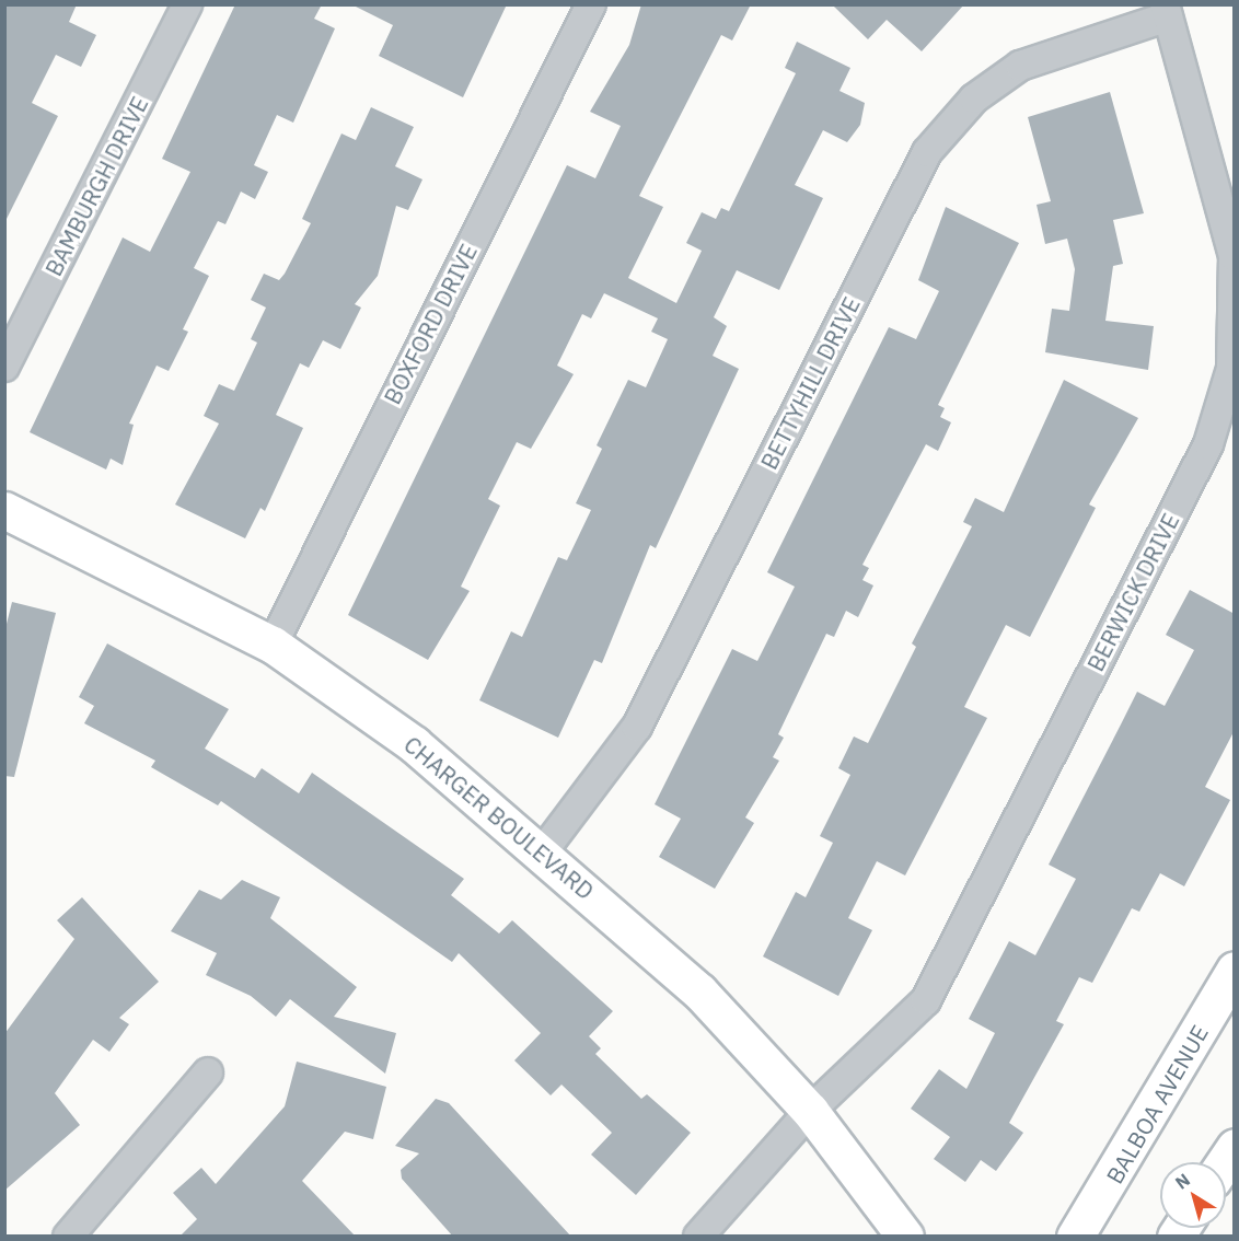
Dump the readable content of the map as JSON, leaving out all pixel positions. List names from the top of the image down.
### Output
{
  "streets": {
    "street": [
      "BAMBURGH DRIVE",
      "BOXFORD DRIVE",
      "BETTYHILL DRIVE",
      "BERWICK DRIVE",
      "CHARGER BOULEVARD",
      "BALBOA AVENUE"
    ]
  },
  "crossings": [
    ["BOXFORD DRIVE", "CHARGER BOULEVARD"],
    ["BETTYHILL DRIVE", "BERWICK DRIVE"],
    ["BETTYHILL DRIVE", "CHARGER BOULEVARD"],
    ["BERWICK DRIVE", "CHARGER BOULEVARD"]
  ],
  "north": "top left"
}
